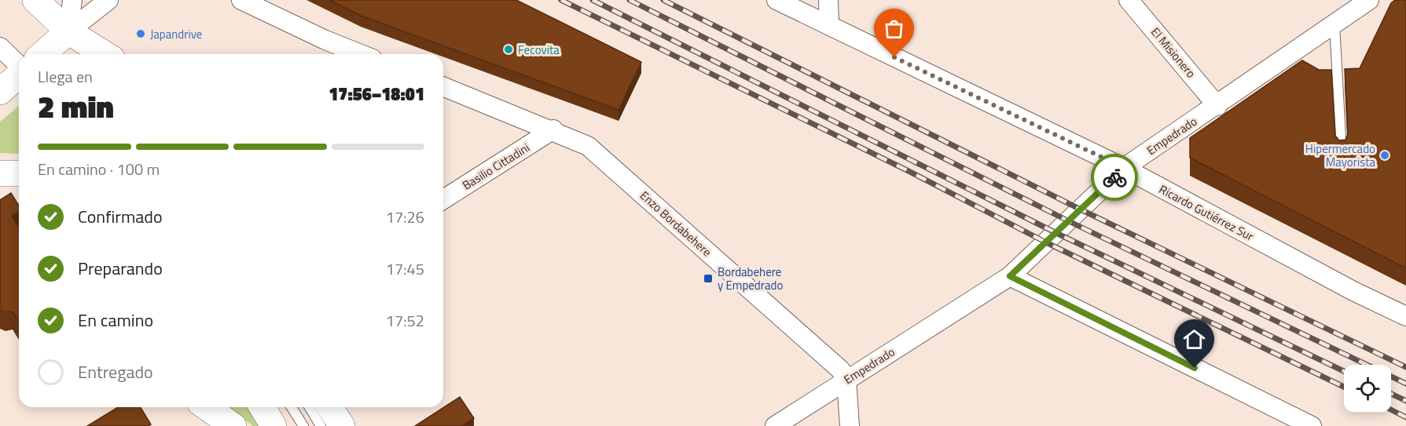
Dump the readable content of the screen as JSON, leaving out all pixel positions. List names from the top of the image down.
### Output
{
  "streets": {
    "street": [
      "El Misionero",
      "Empedrado",
      "Basilio Cittadini",
      "Ricardo Gutiérrez Sur",
      "Enzo Bordabehere"
    ]
  },
  "crossings": [
    ["El Misionero", "Empedrado"],
    ["Empedrado", "Ricardo Gutiérrez Sur"],
    ["Empedrado", "Enzo Bordabehere"],
    ["Basilio Cittadini", "Enzo Bordabehere"]
  ],
  "places": {
    "other": ["Japandrive", "Fecovita", "Hipermercado Mayorista"],
    "transit": ["Bordabehere y Empedrado"]
  },
  "page": {
    "heading": ["2 min", "Llega en", "17:56–18:01"],
    "bar": "En camino · 100 m",
    "list": [
      ["Confirmado", "17:26"],
      ["Preparando", "17:45"],
      ["En camino", "17:52"],
      "Entregado"
    ]
  }
}
